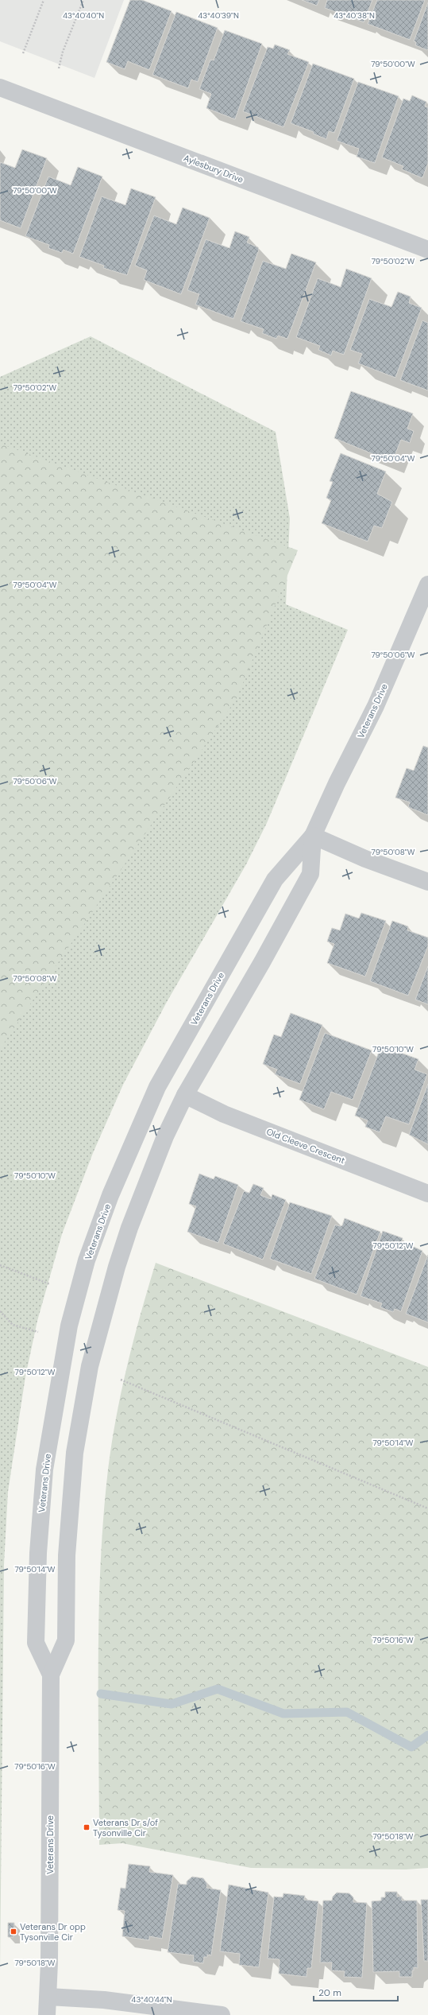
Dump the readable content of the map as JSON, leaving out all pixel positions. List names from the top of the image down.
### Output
{
  "streets": {
    "street": ["Aylesbury Drive", "Veterans Drive", "Old Cleeve Crescent"]
  },
  "crossings": [
    ["Veterans Drive", "Old Cleeve Crescent"]
  ],
  "places": {
    "transit": ["Veterans Dr s/of Tysonville Cir", "Veterans Dr opp Tysonville Cir"]
  },
  "scale_bar": "20 m",
  "coordinates": [
    "43°40'40\"N",
    "43°40'39\"N",
    "43°40'38\"N",
    "79°50'00\"W",
    "79°50'02\"W",
    "79°50'04\"W",
    "79°50'06\"W",
    "79°50'08\"W",
    "79°50'10\"W",
    "79°50'12\"W",
    "79°50'14\"W",
    "79°50'16\"W",
    "79°50'18\"W",
    "43°40'44\"N"
  ]
}
